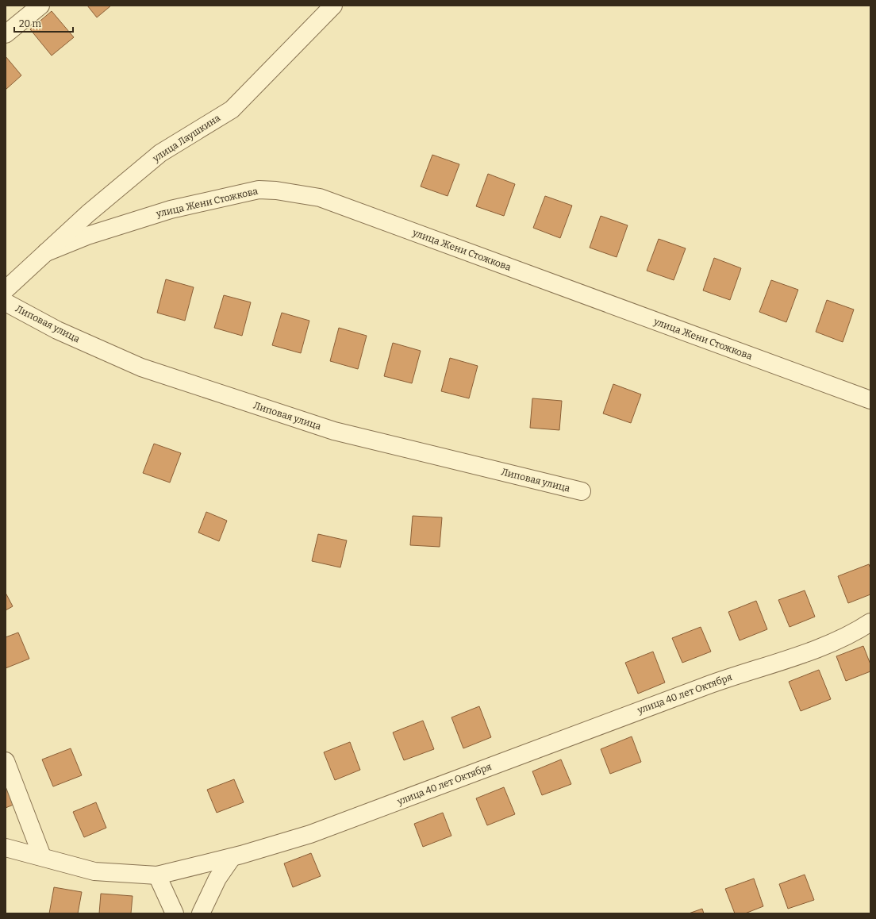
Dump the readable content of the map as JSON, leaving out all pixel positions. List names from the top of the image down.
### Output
{
  "streets": {
    "street": [
      "улица Лаушкина",
      "улица Жени Стожкова",
      "Липовая улица",
      "улица 40 лет Октября"
    ]
  },
  "crossings": [
    ["улица Лаушкина", "улица Жени Стожкова"]
  ],
  "scale_bar": "20 m"
}
